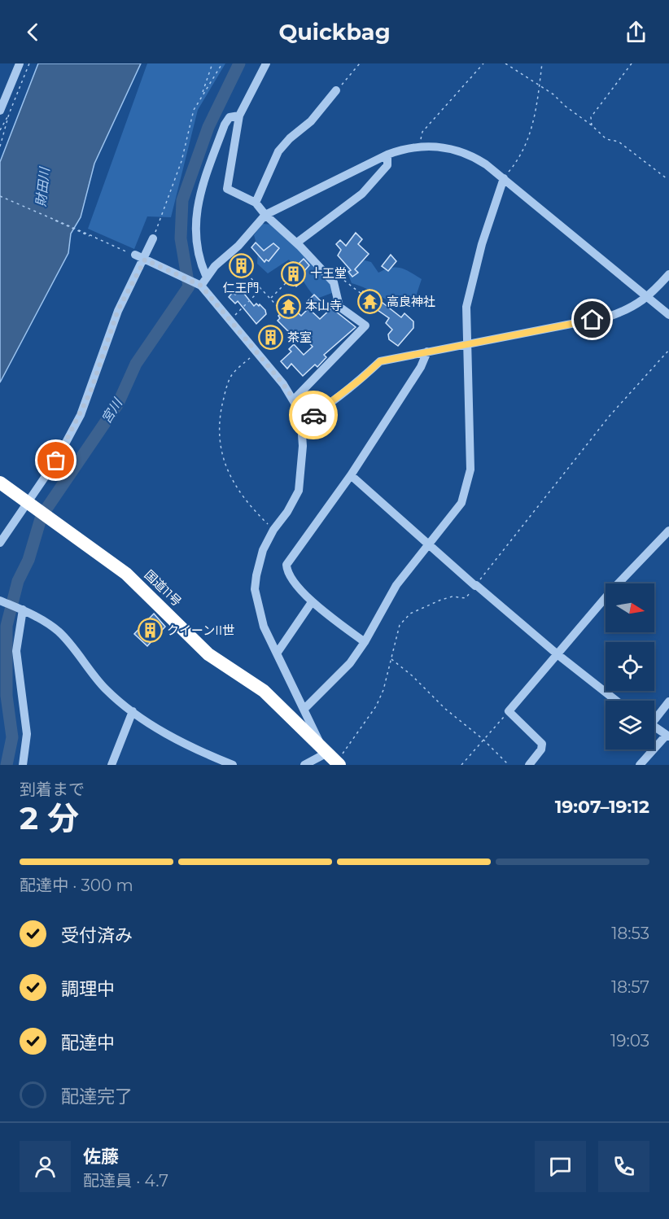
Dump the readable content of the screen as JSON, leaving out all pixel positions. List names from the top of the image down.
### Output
{
  "streets": {
    "highway": ["国道11号"]
  },
  "water": ["財田川", "宮川"],
  "places": {
    "building": [
      "仁王門",
      "十王堂",
      "茶室",
      "クイーンII世"
    ],
    "temple": ["高良神社", "本山寺"]
  },
  "north": "right",
  "page": {
    "header": "Quickbag",
    "heading": ["2 分", "到着まで", "19:07–19:12"],
    "panel": ["佐藤", "配達員 · 4.7"],
    "bar": "配達中 · 300 m",
    "list": [
      ["受付済み", "18:53"],
      ["調理中", "18:57"],
      ["配達中", "19:03"],
      "配達完了"
    ]
  }
}
